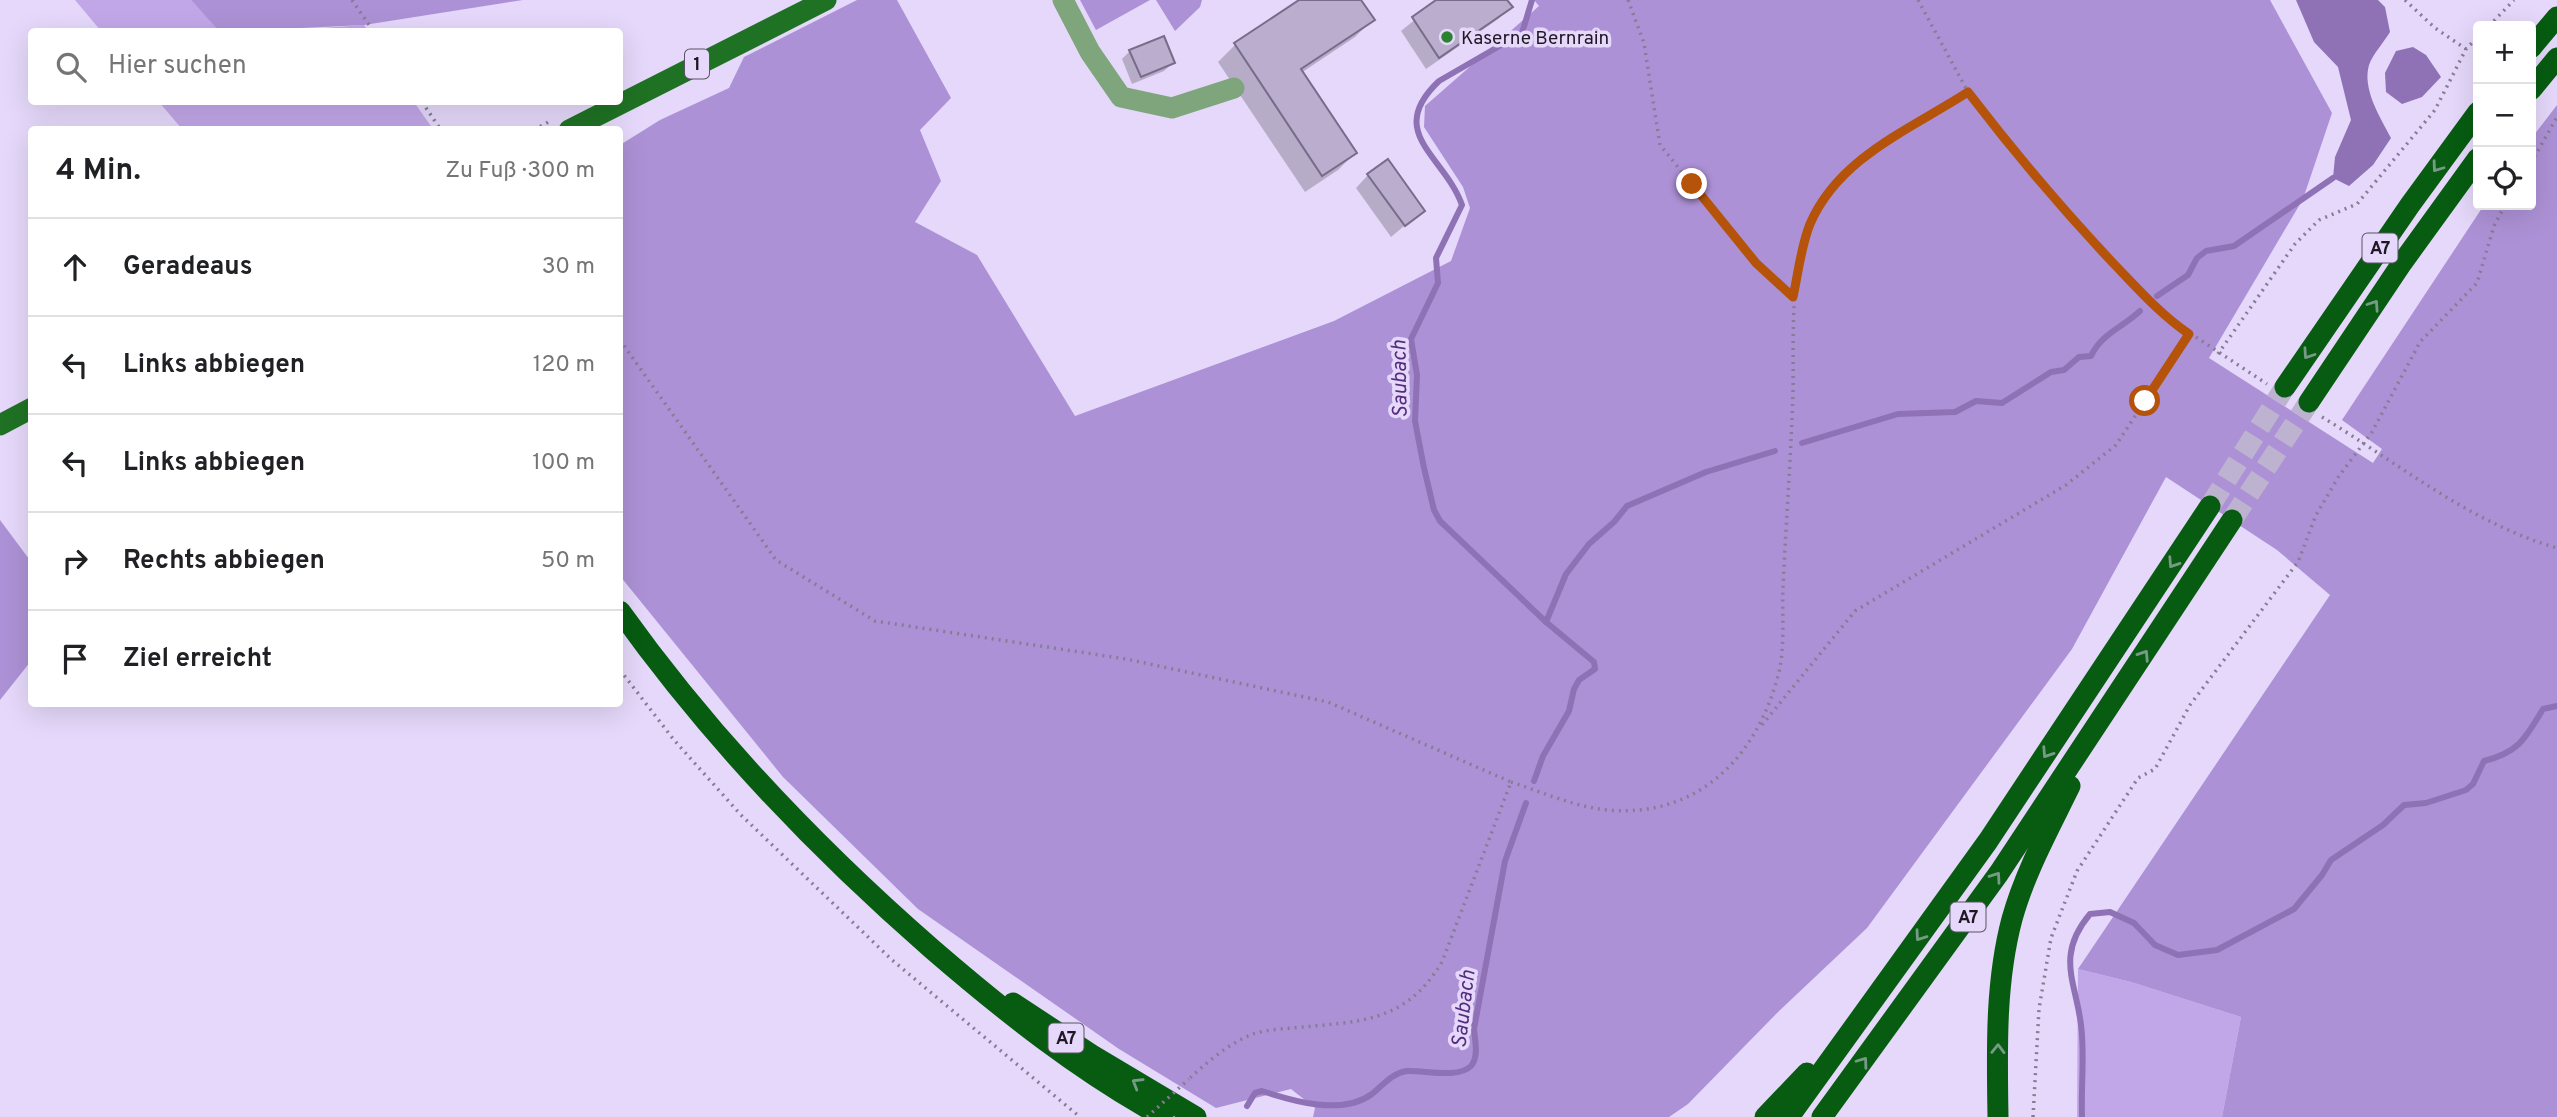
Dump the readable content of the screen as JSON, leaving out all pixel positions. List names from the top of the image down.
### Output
{
  "streets": {
    "highway": ["A7"],
    "main road": ["1"]
  },
  "water": ["Saubach"],
  "places": ["Kaserne Bernrain"],
  "page": {
    "map_buttons": ["+", "−"],
    "search": "Hier suchen",
    "heading": ["4 Min.", "Zu Fuß · 300 m"],
    "list": [
      ["Geradeaus", "30 m"],
      ["Links abbiegen", "120 m"],
      ["Links abbiegen", "100 m"],
      ["Rechts abbiegen", "50 m"],
      "Ziel erreicht"
    ]
  }
}
